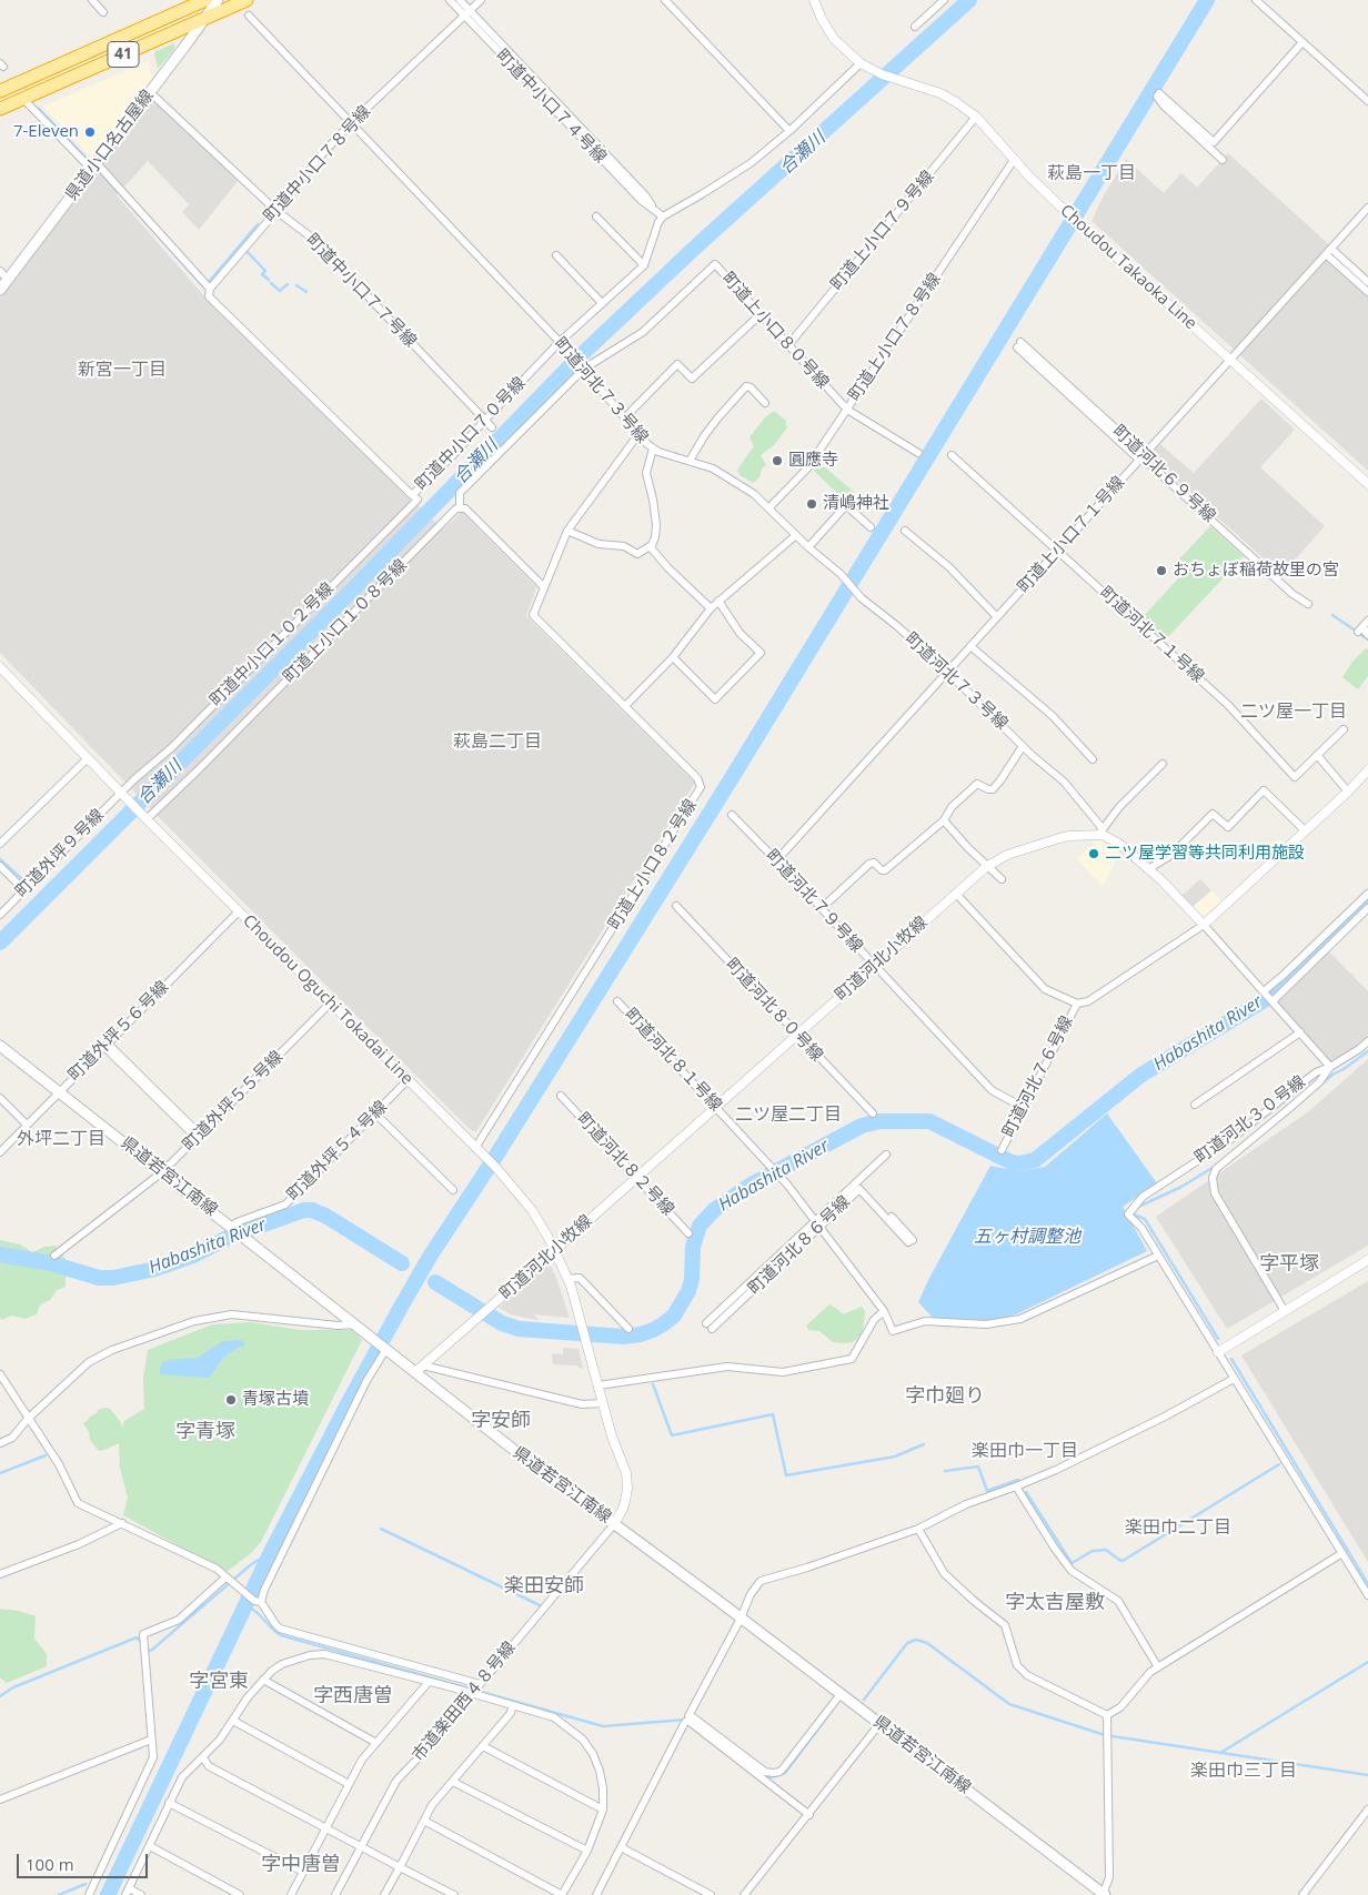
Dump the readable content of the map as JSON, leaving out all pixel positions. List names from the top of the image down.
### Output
{
  "streets": {
    "highway": ["41"],
    "main road": ["県道小口名古屋線", "県道若宮江南線"],
    "street": [
      "町道中小口７４号線",
      "町道中小口７８号線",
      "町道上小口７９号線",
      "Choudou Takaoka Line",
      "町道中小口７７号線",
      "町道上小口８０号線",
      "町道上小口７８号線",
      "町道河北７３号線",
      "町道中小口７０号線",
      "町道河北６９号線",
      "町道上小口７１号線",
      "町道上小口１０８号線",
      "町道河北７１号線",
      "町道中小口１０２号線",
      "町道外坪９号線",
      "町道上小口８２号線",
      "町道河北７９号線",
      "町道河北小牧線",
      "Choudou Oguchi Tokadai Line",
      "町道河北８０号線",
      "町道外坪５６号線",
      "町道河北８１号線",
      "町道河北７６号線",
      "町道外坪５５号線",
      "町道河北３０号線",
      "町道外坪５４号線",
      "町道河北８２号線",
      "町道河北８６号線",
      "市道楽田西４８号線"
    ]
  },
  "crossings": [
    ["41", "県道小口名古屋線"],
    ["41", "町道中小口７０号線"],
    ["町道中小口７４号線", "町道中小口７８号線"],
    ["町道中小口７４号線", "町道中小口７０号線"],
    ["県道小口名古屋線", "町道中小口７７号線"],
    ["県道小口名古屋線", "町道中小口７０号線"],
    ["町道中小口７８号線", "町道中小口７７号線"],
    ["町道中小口７８号線", "町道河北７３号線"],
    ["町道中小口７８号線", "町道中小口７０号線"],
    ["町道上小口７９号線", "Choudou Takaoka Line"],
    ["町道上小口７９号線", "町道上小口８０号線"],
    ["Choudou Takaoka Line", "町道上小口７８号線"],
    ["Choudou Takaoka Line", "町道上小口７１号線"],
    ["町道中小口７７号線", "町道中小口７０号線"],
    ["町道上小口８０号線", "町道上小口７８号線"],
    ["町道上小口８０号線", "町道河北７３号線"],
    ["町道上小口７８号線", "町道河北７３号線"],
    ["町道河北７３号線", "町道中小口７０号線"],
    ["町道河北７３号線", "町道上小口７１号線"],
    ["町道河北７３号線", "町道河北小牧線"],
    ["町道中小口７０号線", "町道中小口１０２号線"],
    ["町道河北６９号線", "町道上小口７１号線"],
    ["町道上小口７１号線", "町道河北７１号線"],
    ["町道上小口７１号線", "町道河北７９号線"],
    ["町道上小口１０８号線", "Choudou Oguchi Tokadai Line"],
    ["町道中小口１０２号線", "町道外坪９号線"],
    ["町道中小口１０２号線", "Choudou Oguchi Tokadai Line"],
    ["町道外坪９号線", "Choudou Oguchi Tokadai Line"],
    ["町道上小口８２号線", "Choudou Oguchi Tokadai Line"],
    ["町道河北７９号線", "町道河北小牧線"],
    ["町道河北小牧線", "Choudou Oguchi Tokadai Line"],
    ["町道河北小牧線", "町道河北８０号線"],
    ["町道河北小牧線", "町道河北８１号線"],
    ["町道河北小牧線", "町道河北８２号線"],
    ["町道河北小牧線", "県道若宮江南線"],
    ["Choudou Oguchi Tokadai Line", "町道外坪５６号線"],
    ["Choudou Oguchi Tokadai Line", "町道外坪５５号線"],
    ["Choudou Oguchi Tokadai Line", "町道外坪５４号線"],
    ["Choudou Oguchi Tokadai Line", "県道若宮江南線"],
    ["Choudou Oguchi Tokadai Line", "市道楽田西４８号線"],
    ["町道外坪５６号線", "県道若宮江南線"],
    ["町道河北８１号線", "町道河北３０号線"],
    ["町道河北８１号線", "町道河北８６号線"],
    ["町道外坪５５号線", "県道若宮江南線"],
    ["町道外坪５４号線", "県道若宮江南線"],
    ["県道若宮江南線", "市道楽田西４８号線"]
  ],
  "districts": [
    "萩島一丁目",
    "新宮一丁目",
    "二ツ屋一丁目",
    "萩島二丁目",
    "二ツ屋二丁目",
    "外坪二丁目",
    "字平塚",
    "字巾廻り",
    "字安師",
    "字青塚",
    "楽田巾一丁目",
    "楽田巾二丁目",
    "楽田安師",
    "字太吉屋敷",
    "字宮東",
    "字西唐曽",
    "楽田巾三丁目",
    "字中唐曽"
  ],
  "water": ["合瀬川", "Habashita River", "五ヶ村調整池"],
  "places": [
    "7-Eleven",
    "圓應寺",
    "清嶋神社",
    "おちょぼ稲荷故里の宮",
    "二ツ屋学習等共同利用施設",
    "青塚古墳"
  ],
  "scale_bar": "100 m"
}
